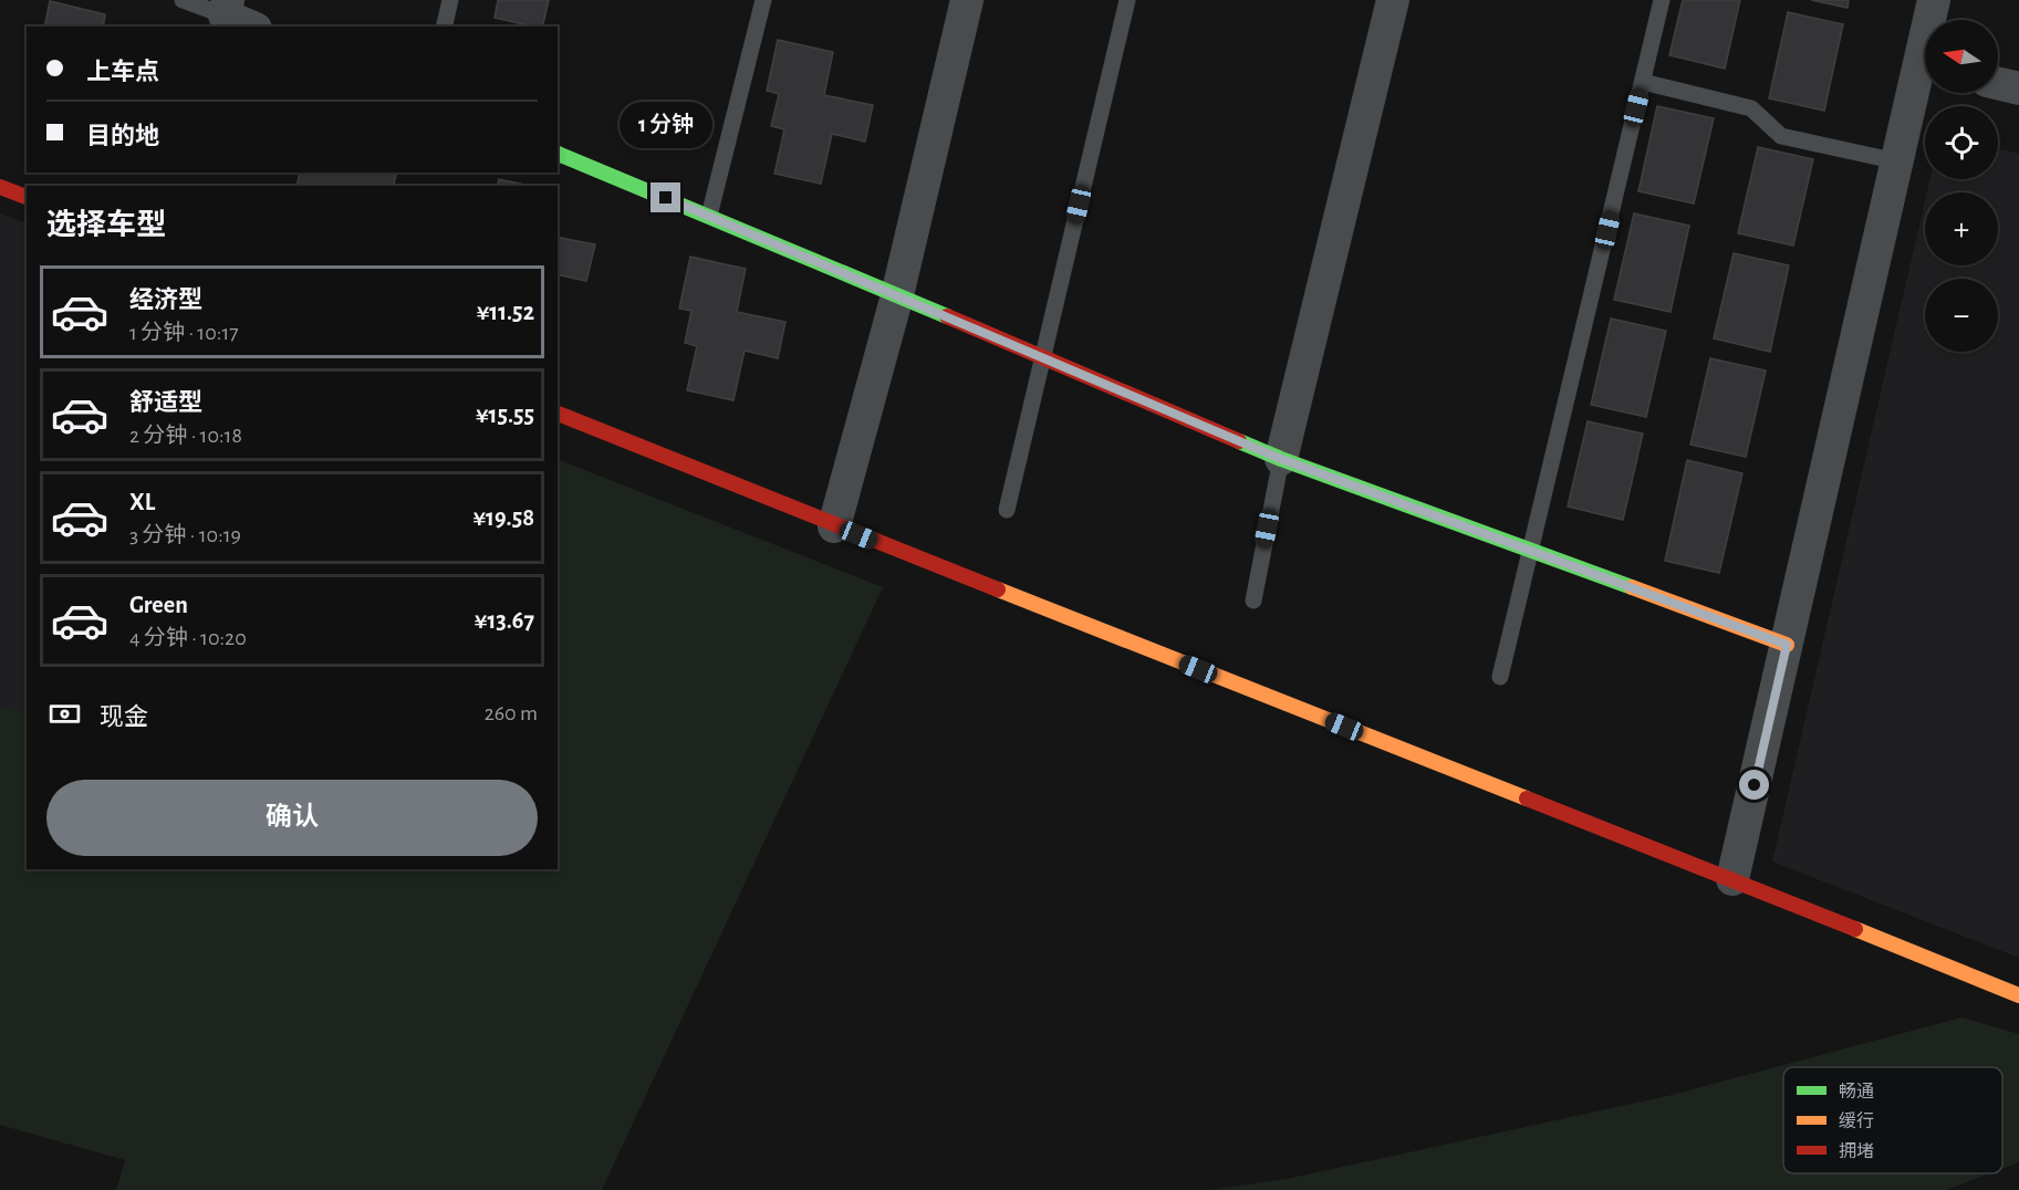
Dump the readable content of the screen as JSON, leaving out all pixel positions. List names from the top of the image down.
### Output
{
  "legend": ["畅通", "缓行", "拥堵"],
  "north": "left",
  "page": {
    "map_buttons": ["+", "−"],
    "banner": ["上车点", "目的地"],
    "bubble": "1 分钟",
    "heading": "选择车型",
    "list": [
      {
        "name": "经济型",
        "note": "1 分钟 · 10:17",
        "value": "¥11.52"
      },
      {
        "name": "舒适型",
        "note": "2 分钟 · 10:18",
        "value": "¥15.55"
      },
      {
        "name": "XL",
        "note": "3 分钟 · 10:19",
        "value": "¥19.58"
      },
      {
        "name": "Green",
        "note": "4 分钟 · 10:20",
        "value": "¥13.67"
      }
    ],
    "pay": ["现金", "260 m"],
    "buttons": "确认"
  }
}
